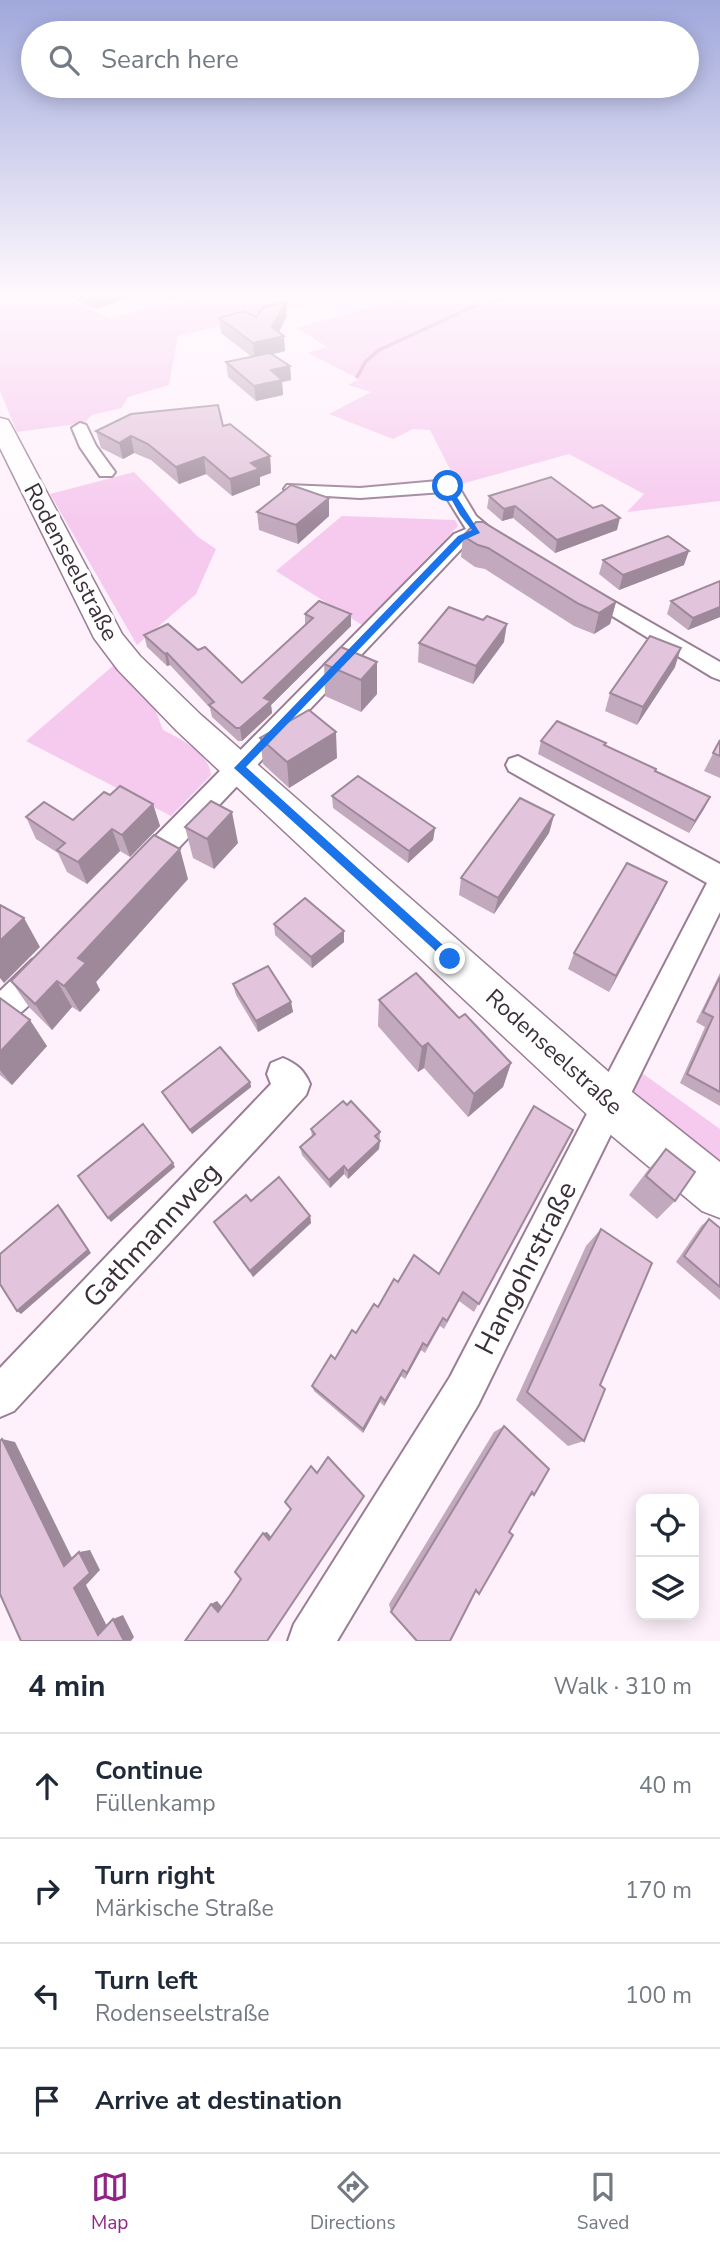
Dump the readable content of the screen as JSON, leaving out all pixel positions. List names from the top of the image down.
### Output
{
  "streets": {
    "main road": ["Rodenseelstraße"],
    "street": ["Gathmannweg", "Hangohrstraße"]
  },
  "crossings": [
    ["Rodenseelstraße", "Hangohrstraße"]
  ],
  "page": {
    "search": "Search here",
    "heading": ["4 min", "Walk · 310 m"],
    "list": [
      ["Continue", "Füllenkamp", "40 m"],
      ["Turn right", "Märkische Straße", "170 m"],
      ["Turn left", "Rodenseelstraße", "100 m"],
      "Arrive at destination"
    ],
    "nav": ["Map", "Directions", "Saved"]
  }
}
